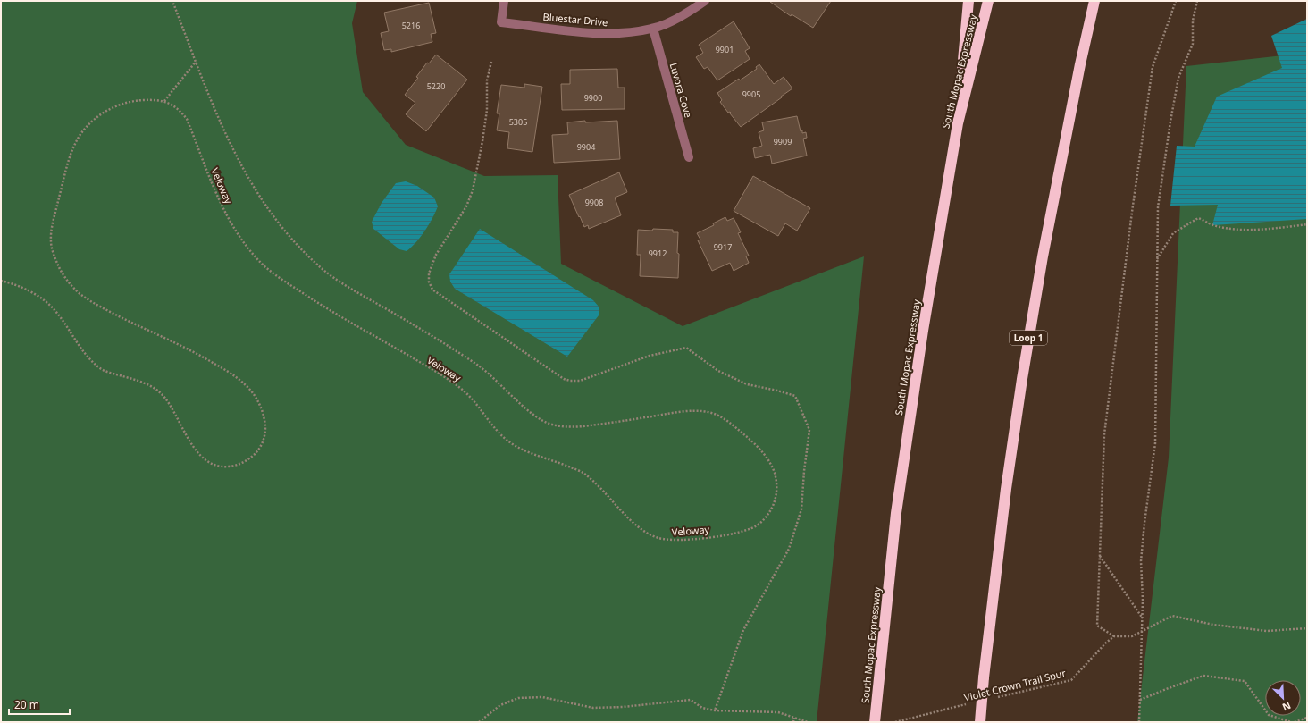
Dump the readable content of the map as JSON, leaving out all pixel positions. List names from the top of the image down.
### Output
{
  "streets": {
    "highway": ["South Mopac Expressway", "Loop 1"],
    "street": ["Bluestar Drive", "Luvora Cove"],
    "path": ["Veloway", "Violet Crown Trail Spur"]
  },
  "crossings": [
    ["Bluestar Drive", "Luvora Cove"]
  ],
  "house_numbers": [
    "5216",
    "9901",
    "5220",
    "9905",
    "9900",
    "5305",
    "9909",
    "9904",
    "9908",
    "9917",
    "9912"
  ],
  "scale_bar": "20 m",
  "north": "bottom right"
}
